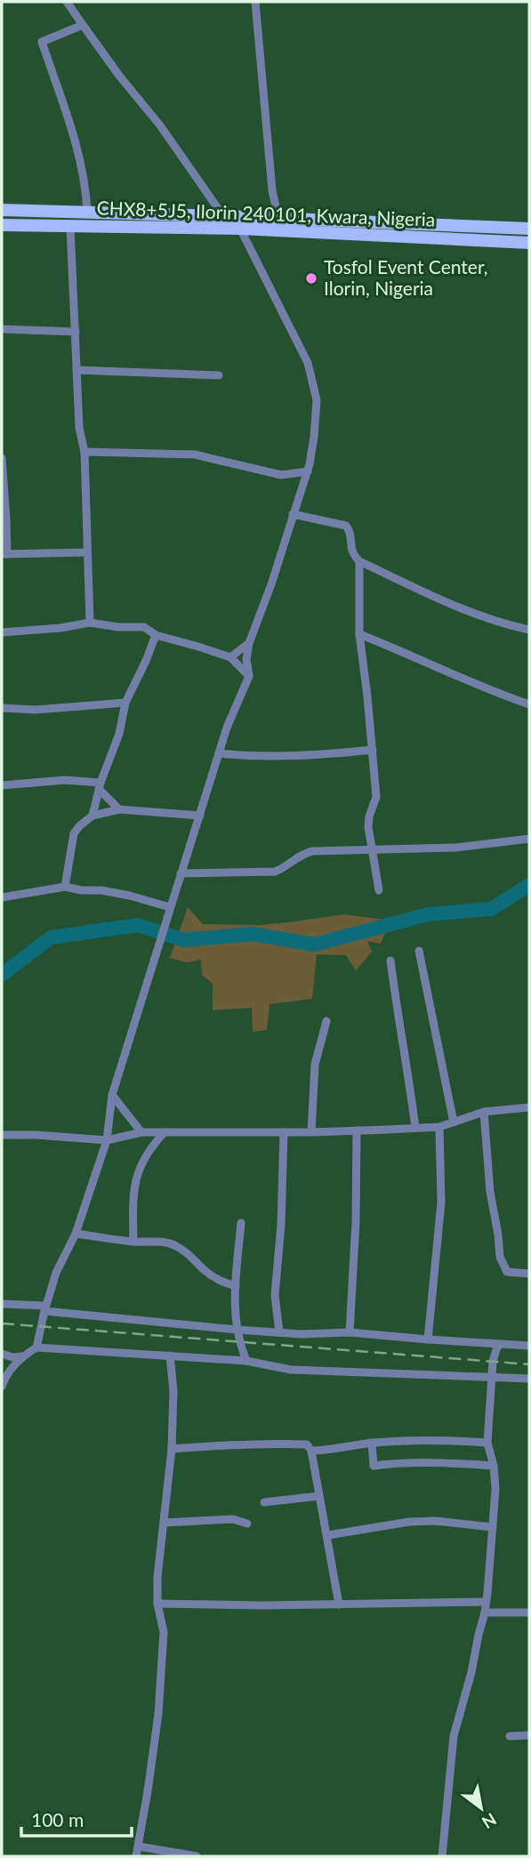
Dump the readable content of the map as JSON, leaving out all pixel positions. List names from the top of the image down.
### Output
{
  "streets": {
    "main road": ["CHX8+5J5, Ilorin 240101, Kwara, Nigeria"]
  },
  "places": ["Tosfol Event Center, Ilorin, Nigeria"],
  "scale_bar": "100 m",
  "north": "bottom right"
}
